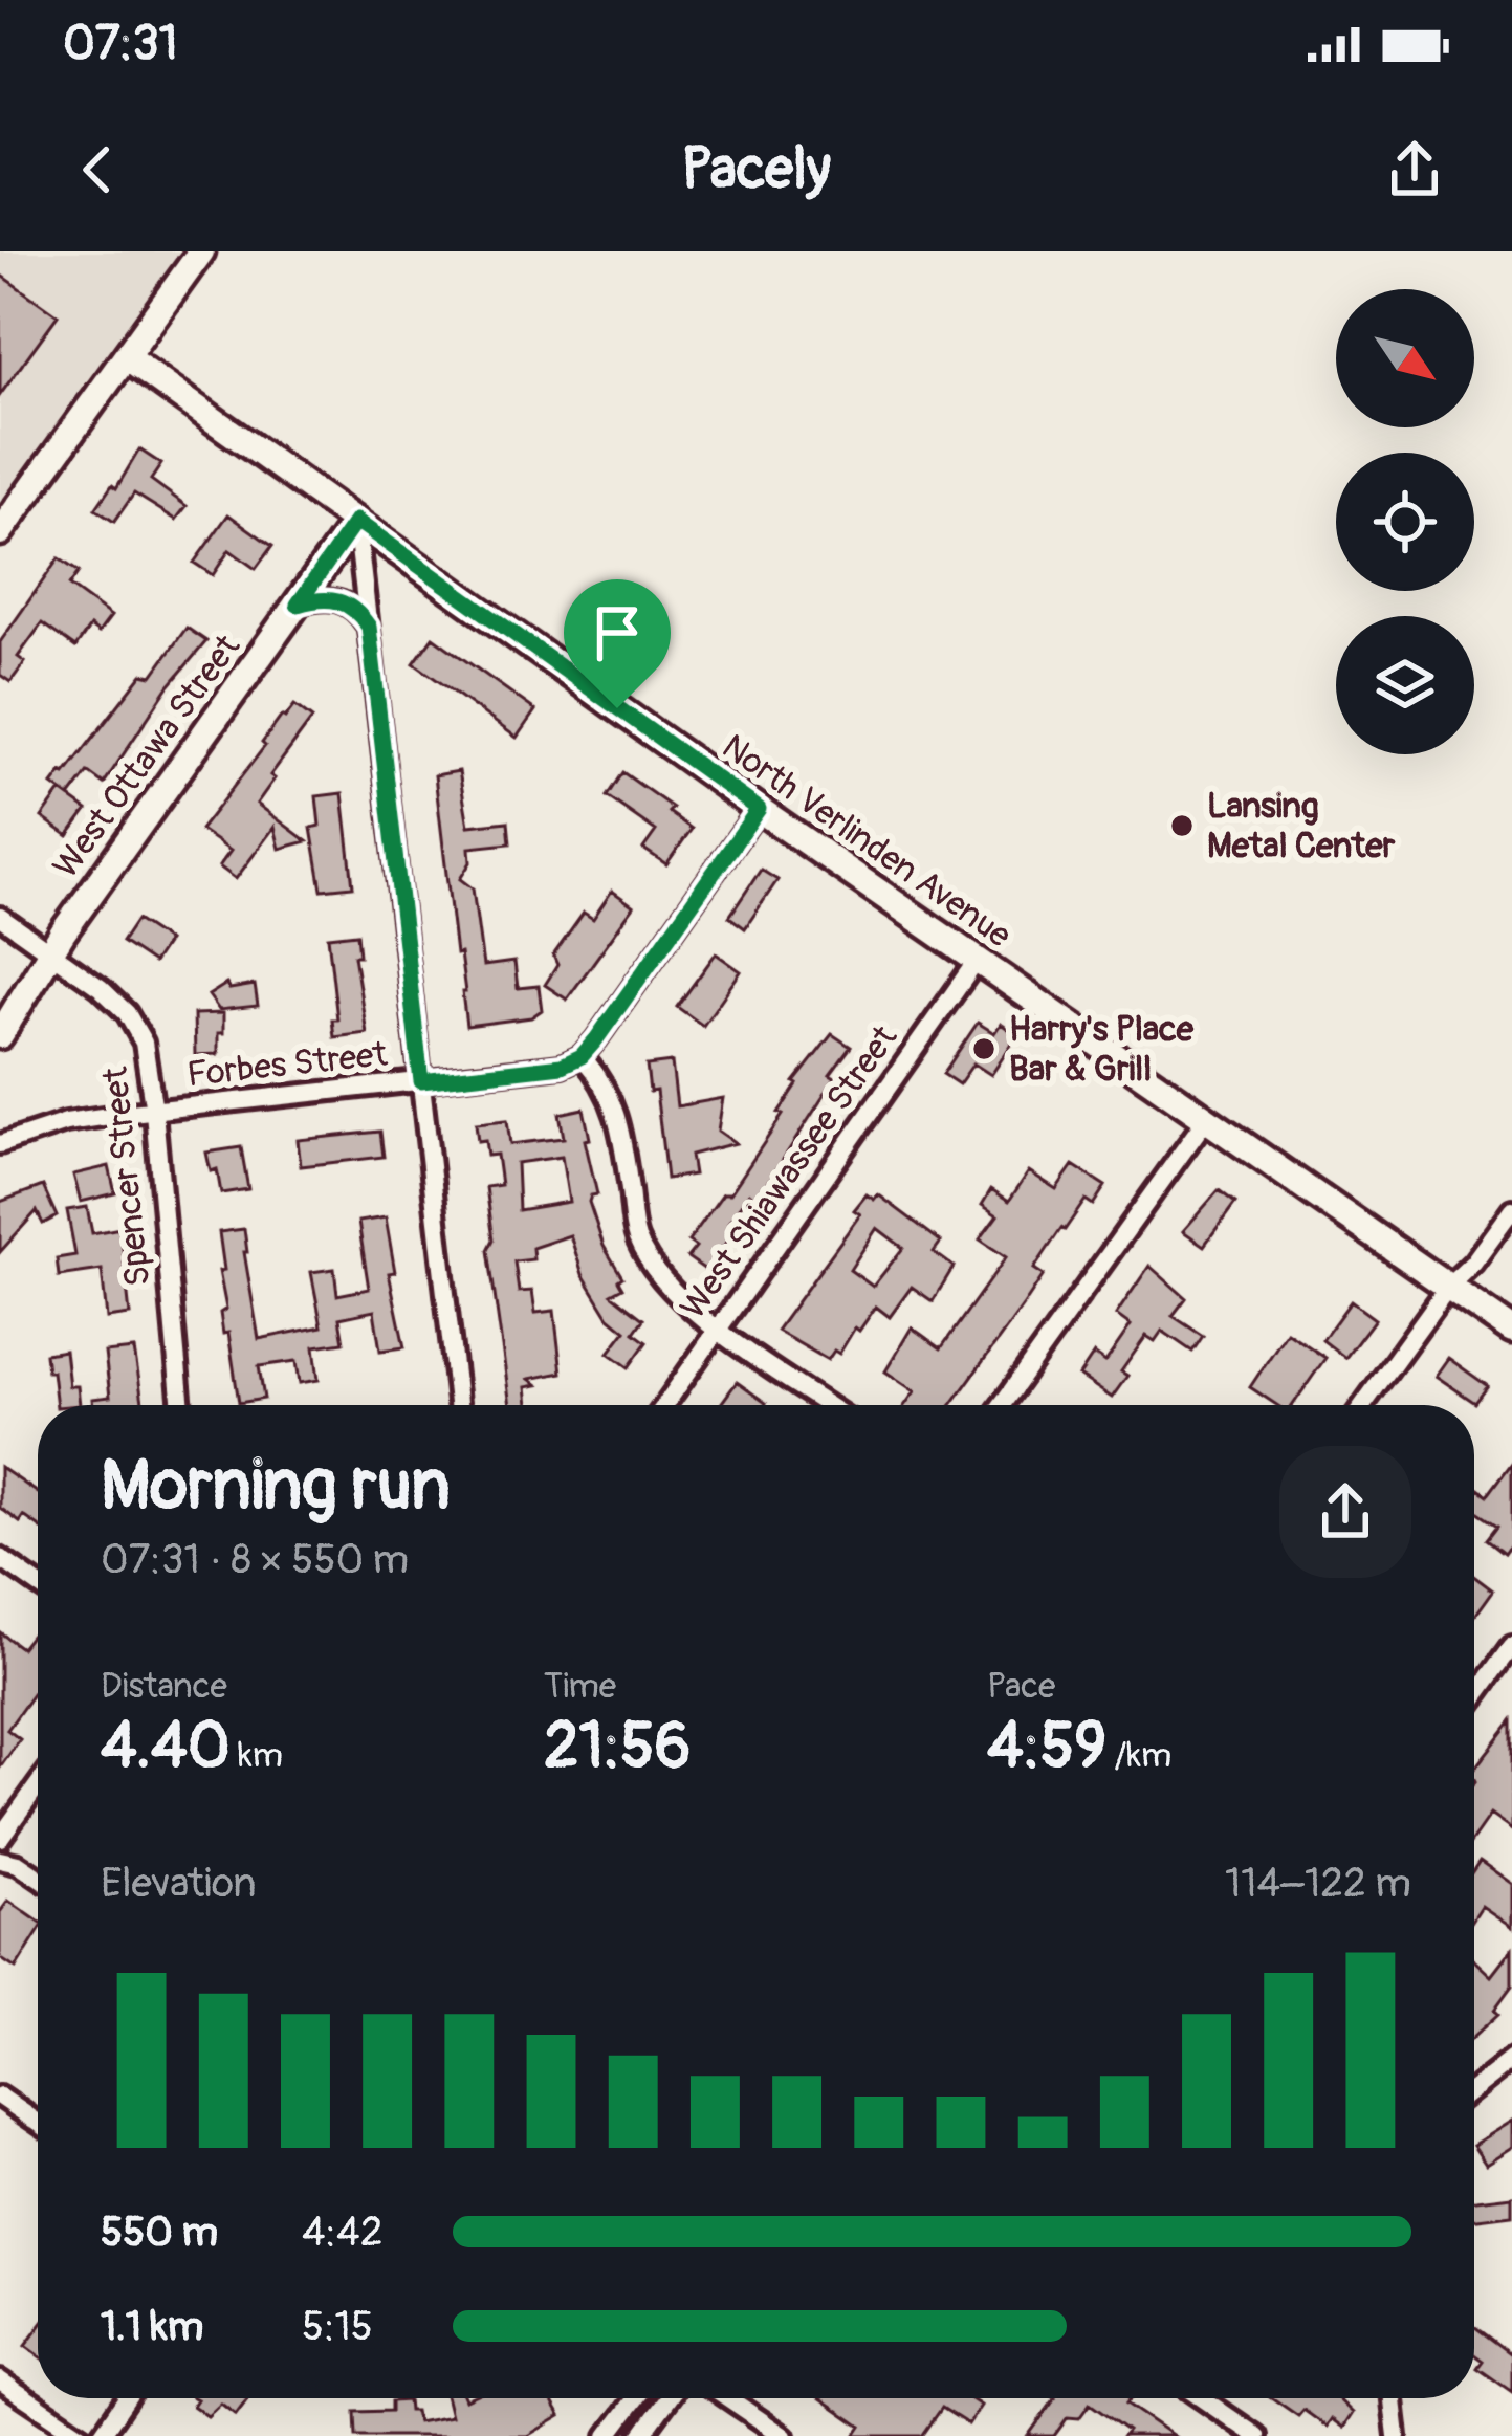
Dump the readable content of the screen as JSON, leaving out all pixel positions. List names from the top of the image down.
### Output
{
  "streets": {
    "street": [
      "West Ottawa Street",
      "North Verlinden Avenue",
      "Forbes Street",
      "West Shiawassee Street",
      "Spencer Street"
    ]
  },
  "crossings": [
    ["West Ottawa Street", "North Verlinden Avenue"],
    ["West Ottawa Street", "Spencer Street"],
    ["North Verlinden Avenue", "West Shiawassee Street"],
    ["Forbes Street", "Spencer Street"]
  ],
  "places": ["Lansing Metal Center", "Harry's Place Bar & Grill"],
  "north": "bottom right",
  "page": {
    "status": "07:31",
    "header": "Pacely",
    "heading": ["Morning run", "07:31 · 8 × 550 m"],
    "stats": [
      ["Distance", "4.40 km"],
      ["Time", "21:56"],
      ["Pace", "4:59 /km"]
    ],
    "chart": ["Elevation", "114–122 m"],
    "list": [
      {
        "name": "550 m",
        "note": "4:42"
      },
      {
        "name": "1.1 km",
        "note": "5:15"
      }
    ]
  }
}
